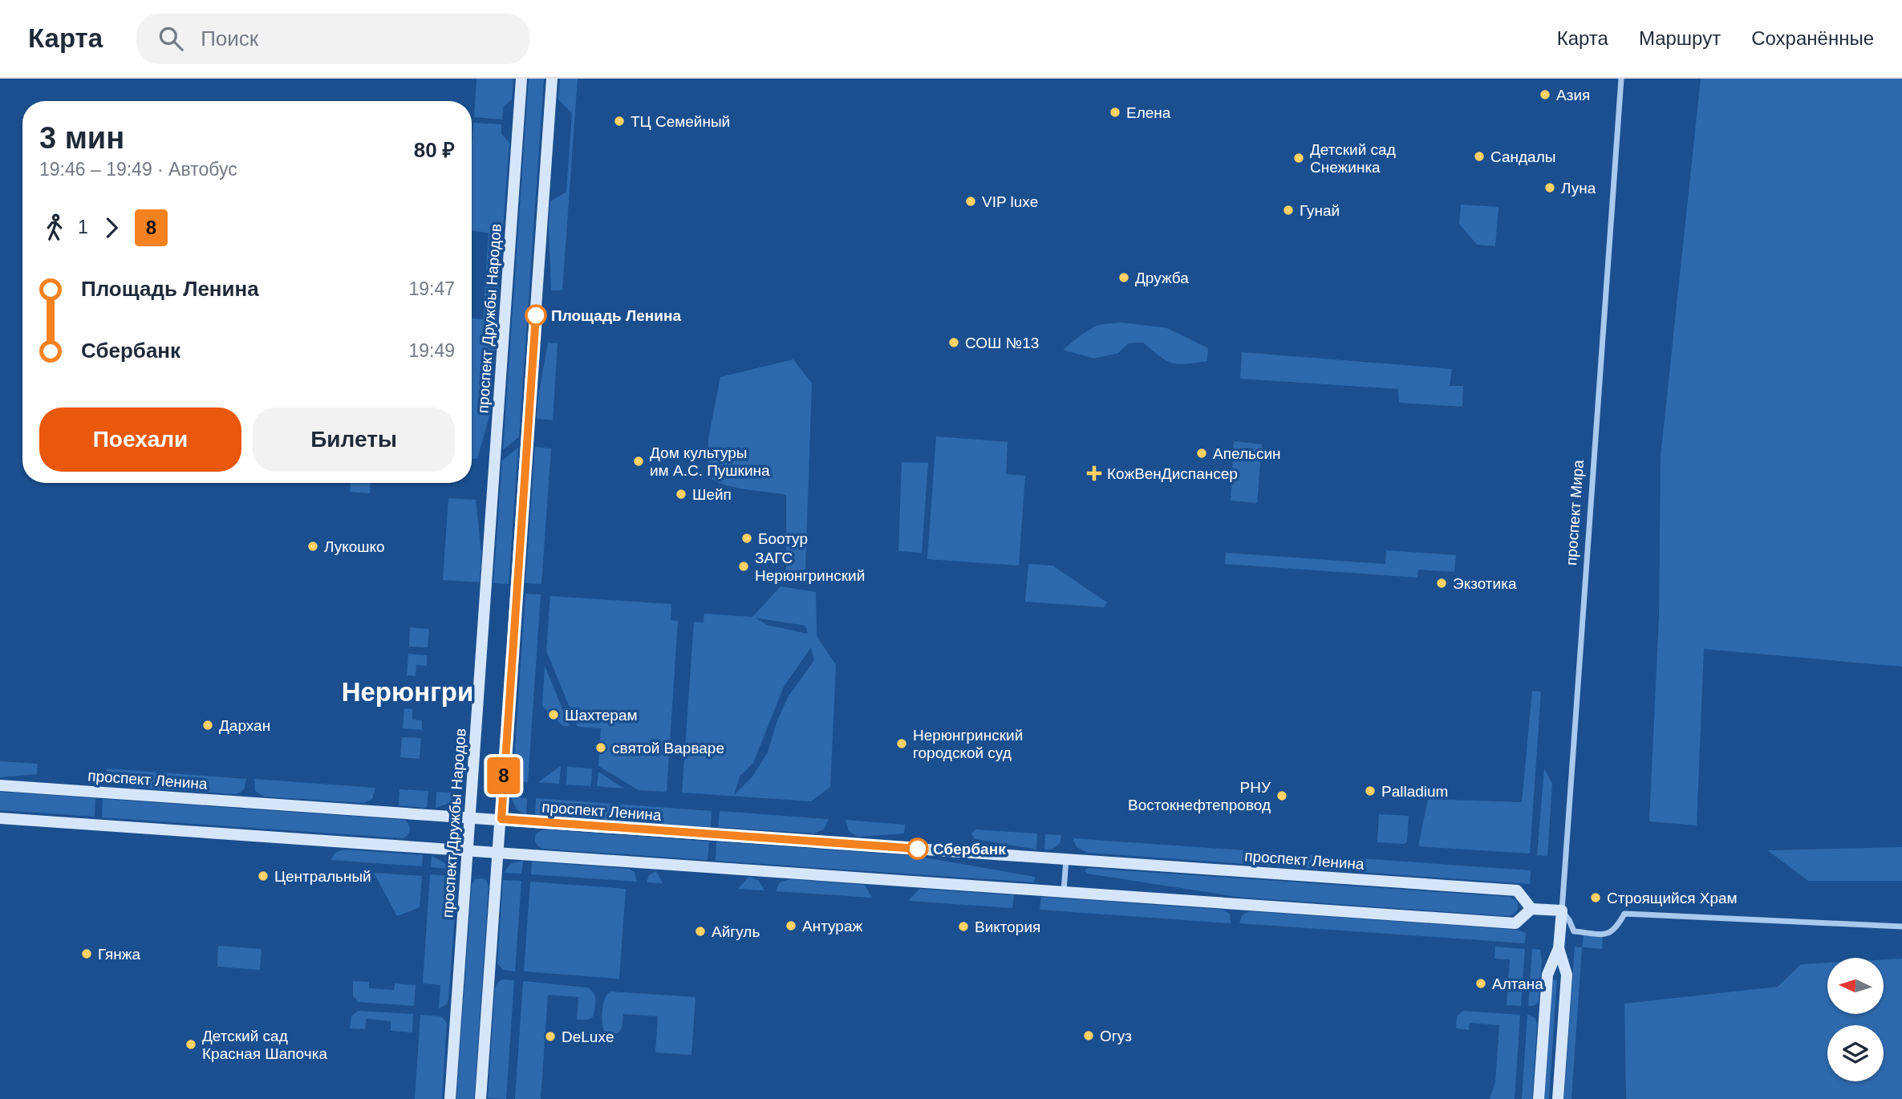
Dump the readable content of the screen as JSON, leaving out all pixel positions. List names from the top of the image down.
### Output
{
  "streets": {
    "street": ["проспект Дружбы Народов", "проспект Мира", "проспект Ленина"]
  },
  "crossings": [
    ["проспект Дружбы Народов", "проспект Ленина"]
  ],
  "districts": ["Нерюнгри"],
  "places": {
    "other": [
      "Азия",
      "Елена",
      "ТЦ Семейный",
      "Сандалы",
      "Детский сад Снежинка",
      "Луна",
      "VIP luxe",
      "Гунай",
      "Дружба",
      "Площадь Ленина",
      "СОШ №13",
      "Апельсин",
      "Дом культуры им А.С. Пушкина",
      "Шейп",
      "Боотур",
      "Лукошко",
      "ЗАГС Нерюнгринский",
      "Экзотика",
      "Шахтерам",
      "Дархан",
      "Нерюнгринский городской суд",
      "святой Варваре",
      "Palladium",
      "РНУ Востокнефтепровод",
      "Сбербанк",
      "Центральный",
      "Строящийся Храм",
      "Антураж",
      "Виктория",
      "Айгуль",
      "Гянжа",
      "Алтана",
      "Огуз",
      "DeLuxe",
      "Детский сад Красная Шапочка"
    ],
    "health": ["КожВенДиспансер"]
  },
  "lines": ["bus line 8"],
  "north": "left",
  "page": {
    "header": "Карта",
    "search": "Поиск",
    "nav": ["Карта", "Маршрут", "Сохранённые"],
    "on_map": "8",
    "heading": ["3 мин", "19:46 – 19:49 · Автобус", "80 ₽"],
    "legs": ["1", "8"],
    "list": [
      {
        "name": "Площадь Ленина",
        "value": "19:47"
      },
      {
        "name": "Сбербанк",
        "value": "19:49"
      }
    ],
    "buttons": ["Поехали", "Билеты"]
  }
}
